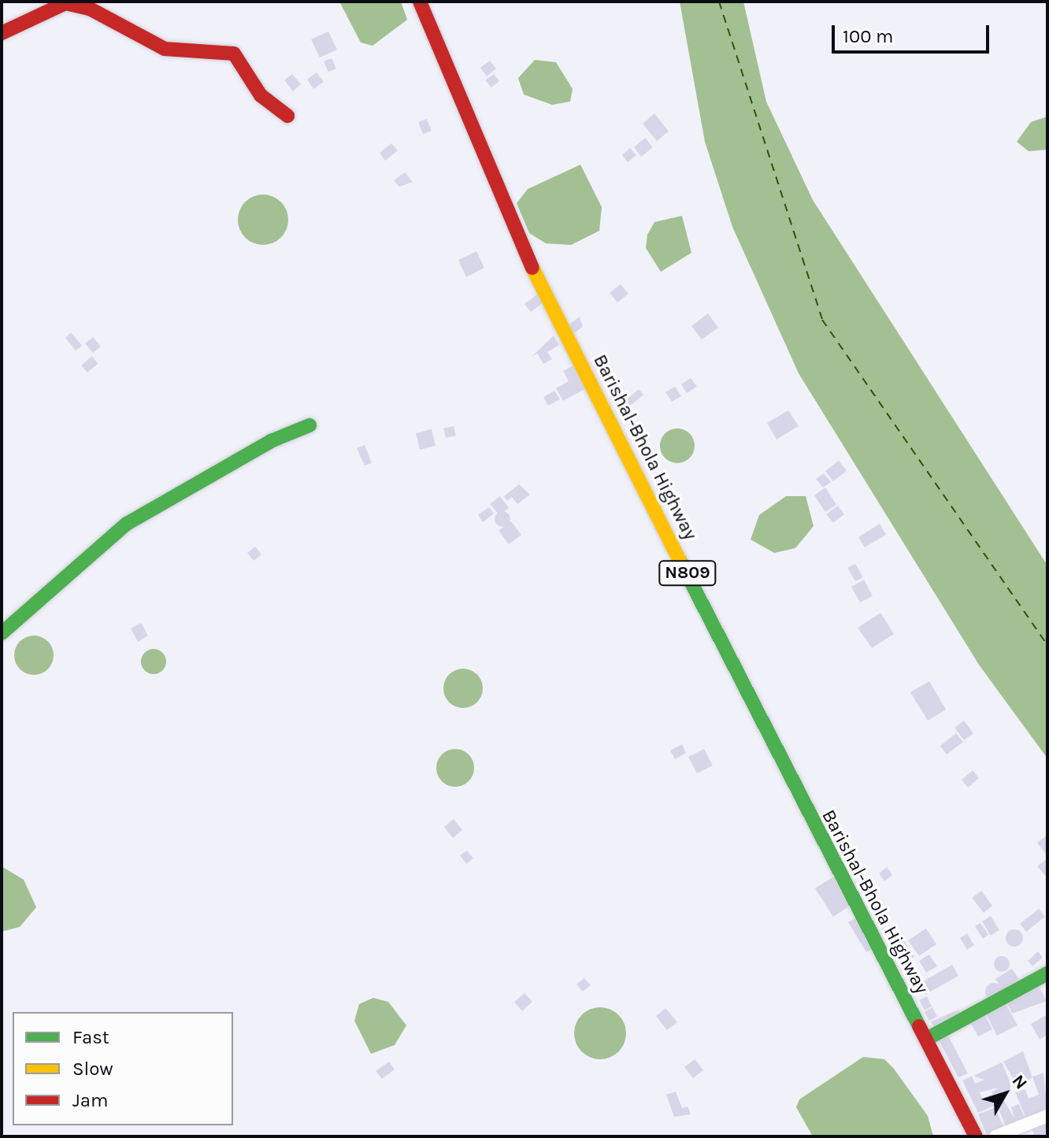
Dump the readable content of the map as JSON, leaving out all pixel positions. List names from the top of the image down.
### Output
{
  "streets": {
    "main road": ["Barishal-Bhola Highway", "N809"]
  },
  "legend": ["Fast", "Slow", "Jam"],
  "scale_bar": "100 m",
  "north": "top right"
}
